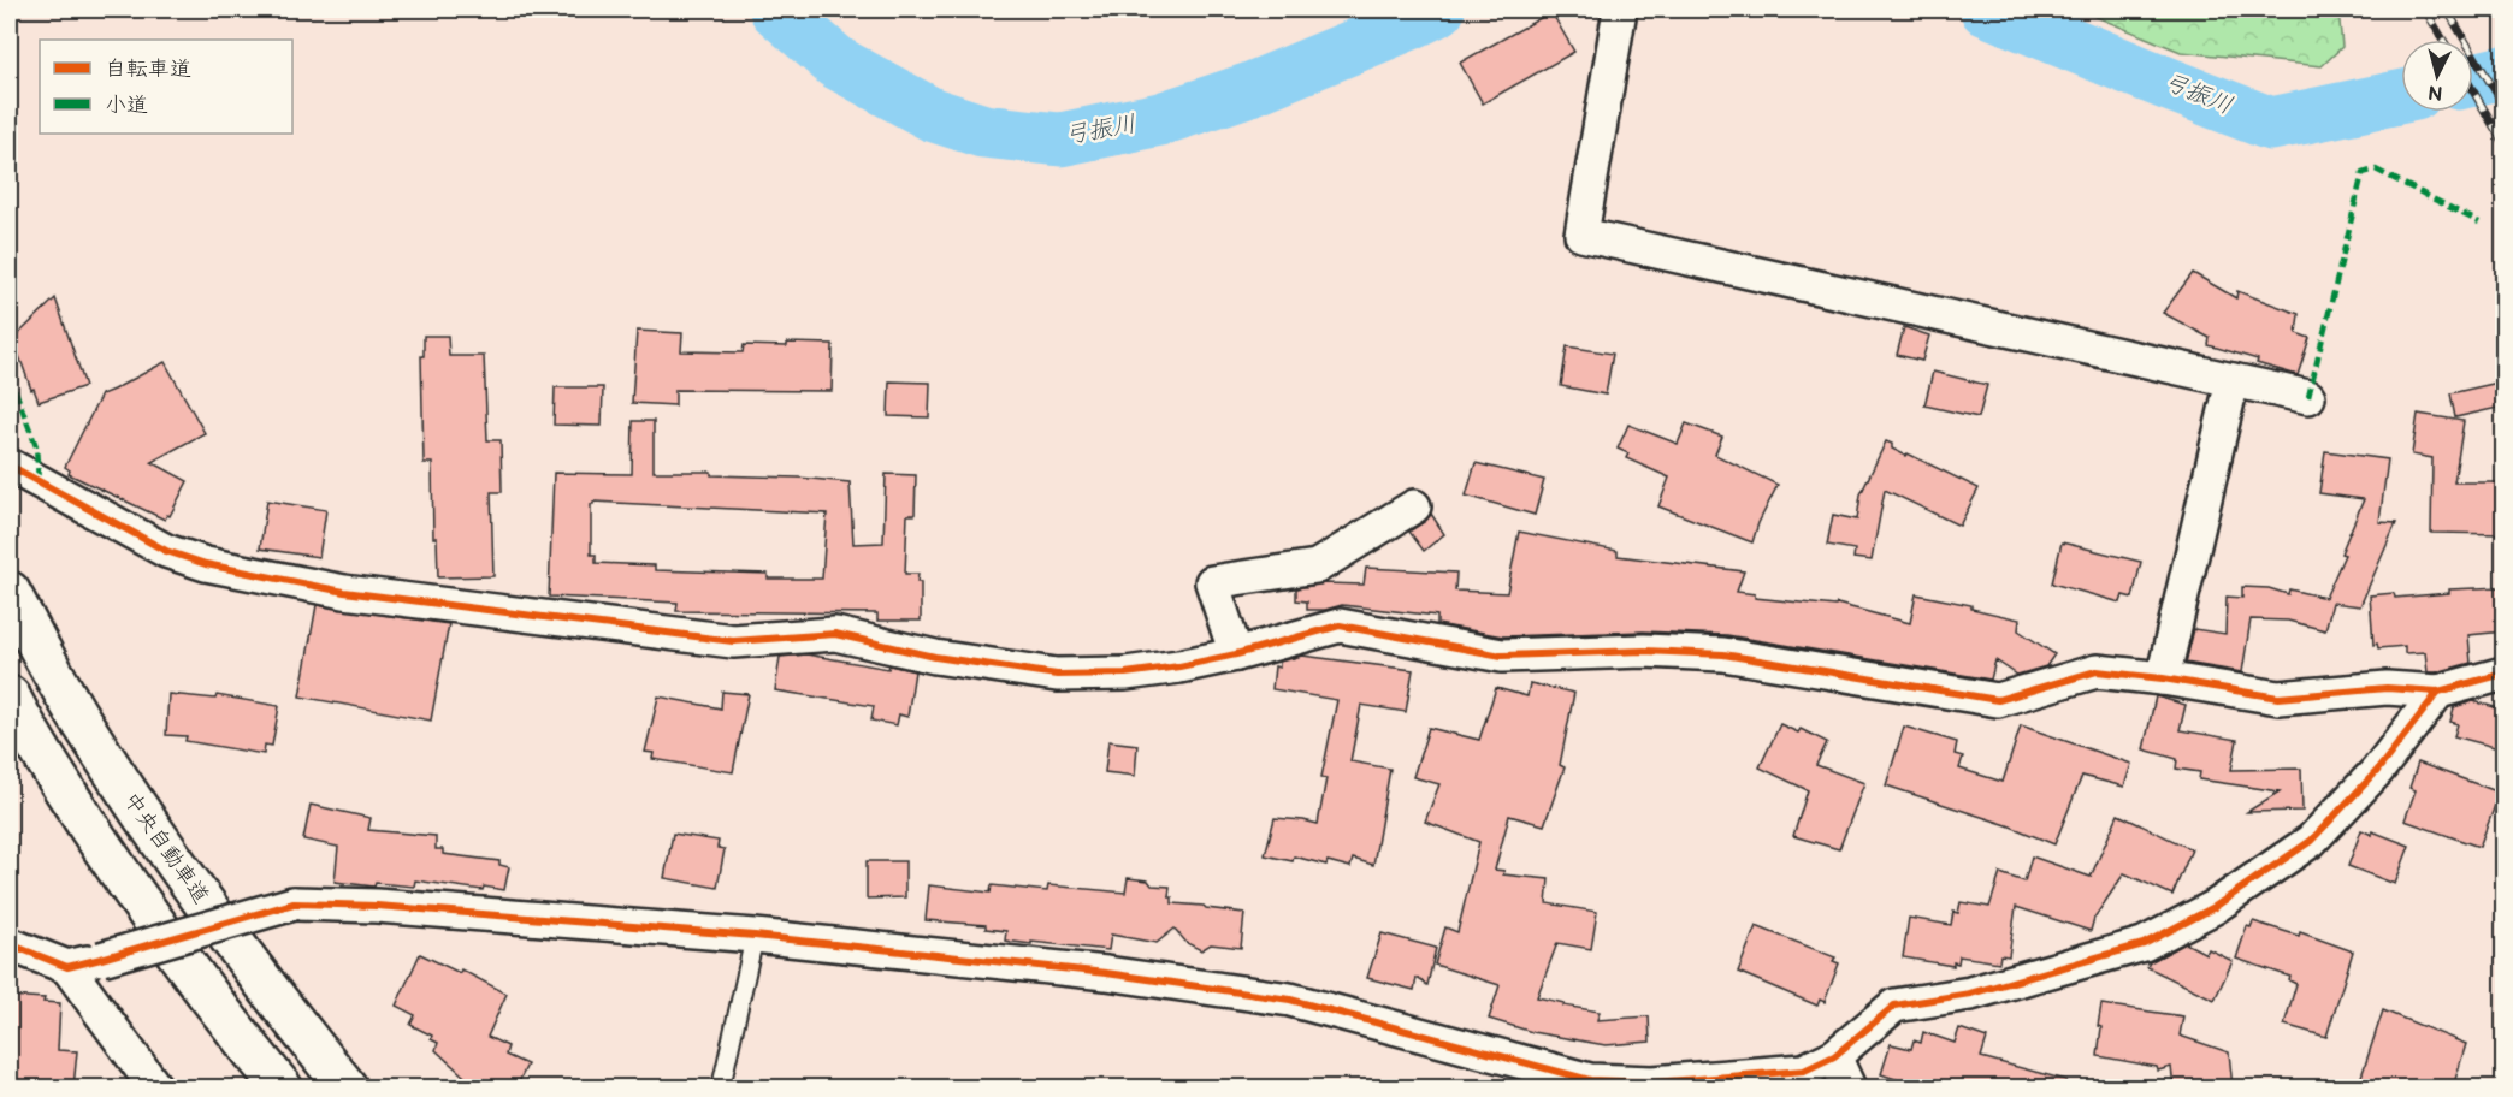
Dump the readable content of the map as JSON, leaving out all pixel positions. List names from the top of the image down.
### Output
{
  "streets": {
    "highway": ["中央自動車道"]
  },
  "water": ["弓振川"],
  "legend": ["自転車道", "小道"],
  "north": "bottom"
}
